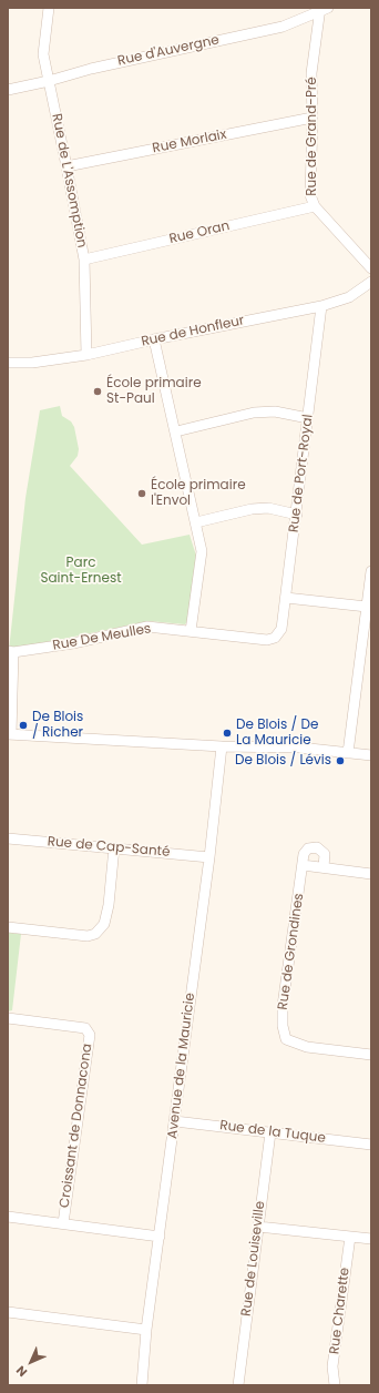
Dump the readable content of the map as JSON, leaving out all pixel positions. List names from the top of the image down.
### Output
{
  "streets": {
    "street": [
      "Rue d'Auvergne",
      "Rue de Grand-Pré",
      "Rue Morlaix",
      "Rue de L'Assomption",
      "Rue Oran",
      "Rue de Honfleur",
      "Rue de Port-Royal",
      "Rue De Meulles",
      "Rue de Cap-Santé",
      "Rue de Grondines",
      "Avenue de la Mauricie",
      "Croissant de Donnacona",
      "Rue de la Tuque",
      "Rue de Louiseville",
      "Rue Charette"
    ]
  },
  "crossings": [
    ["Rue d'Auvergne", "Rue de Grand-Pré"],
    ["Rue d'Auvergne", "Rue de L'Assomption"],
    ["Rue de Grand-Pré", "Rue Morlaix"],
    ["Rue de Grand-Pré", "Rue Oran"],
    ["Rue Morlaix", "Rue de L'Assomption"],
    ["Rue de L'Assomption", "Rue Oran"],
    ["Rue de L'Assomption", "Rue de Honfleur"],
    ["Rue de Honfleur", "Rue de Port-Royal"],
    ["Rue de Port-Royal", "Rue De Meulles"],
    ["Rue de Cap-Santé", "Avenue de la Mauricie"],
    ["Avenue de la Mauricie", "Rue de la Tuque"],
    ["Rue de la Tuque", "Rue de Louiseville"]
  ],
  "parks": ["Parc Saint-Ernest"],
  "places": [
    "École primaire St-Paul",
    "École primaire l'Envol",
    "De Blois / Richer",
    "De Blois / De La Mauricie",
    "De Blois / Lévis"
  ],
  "north": "bottom left"
}
